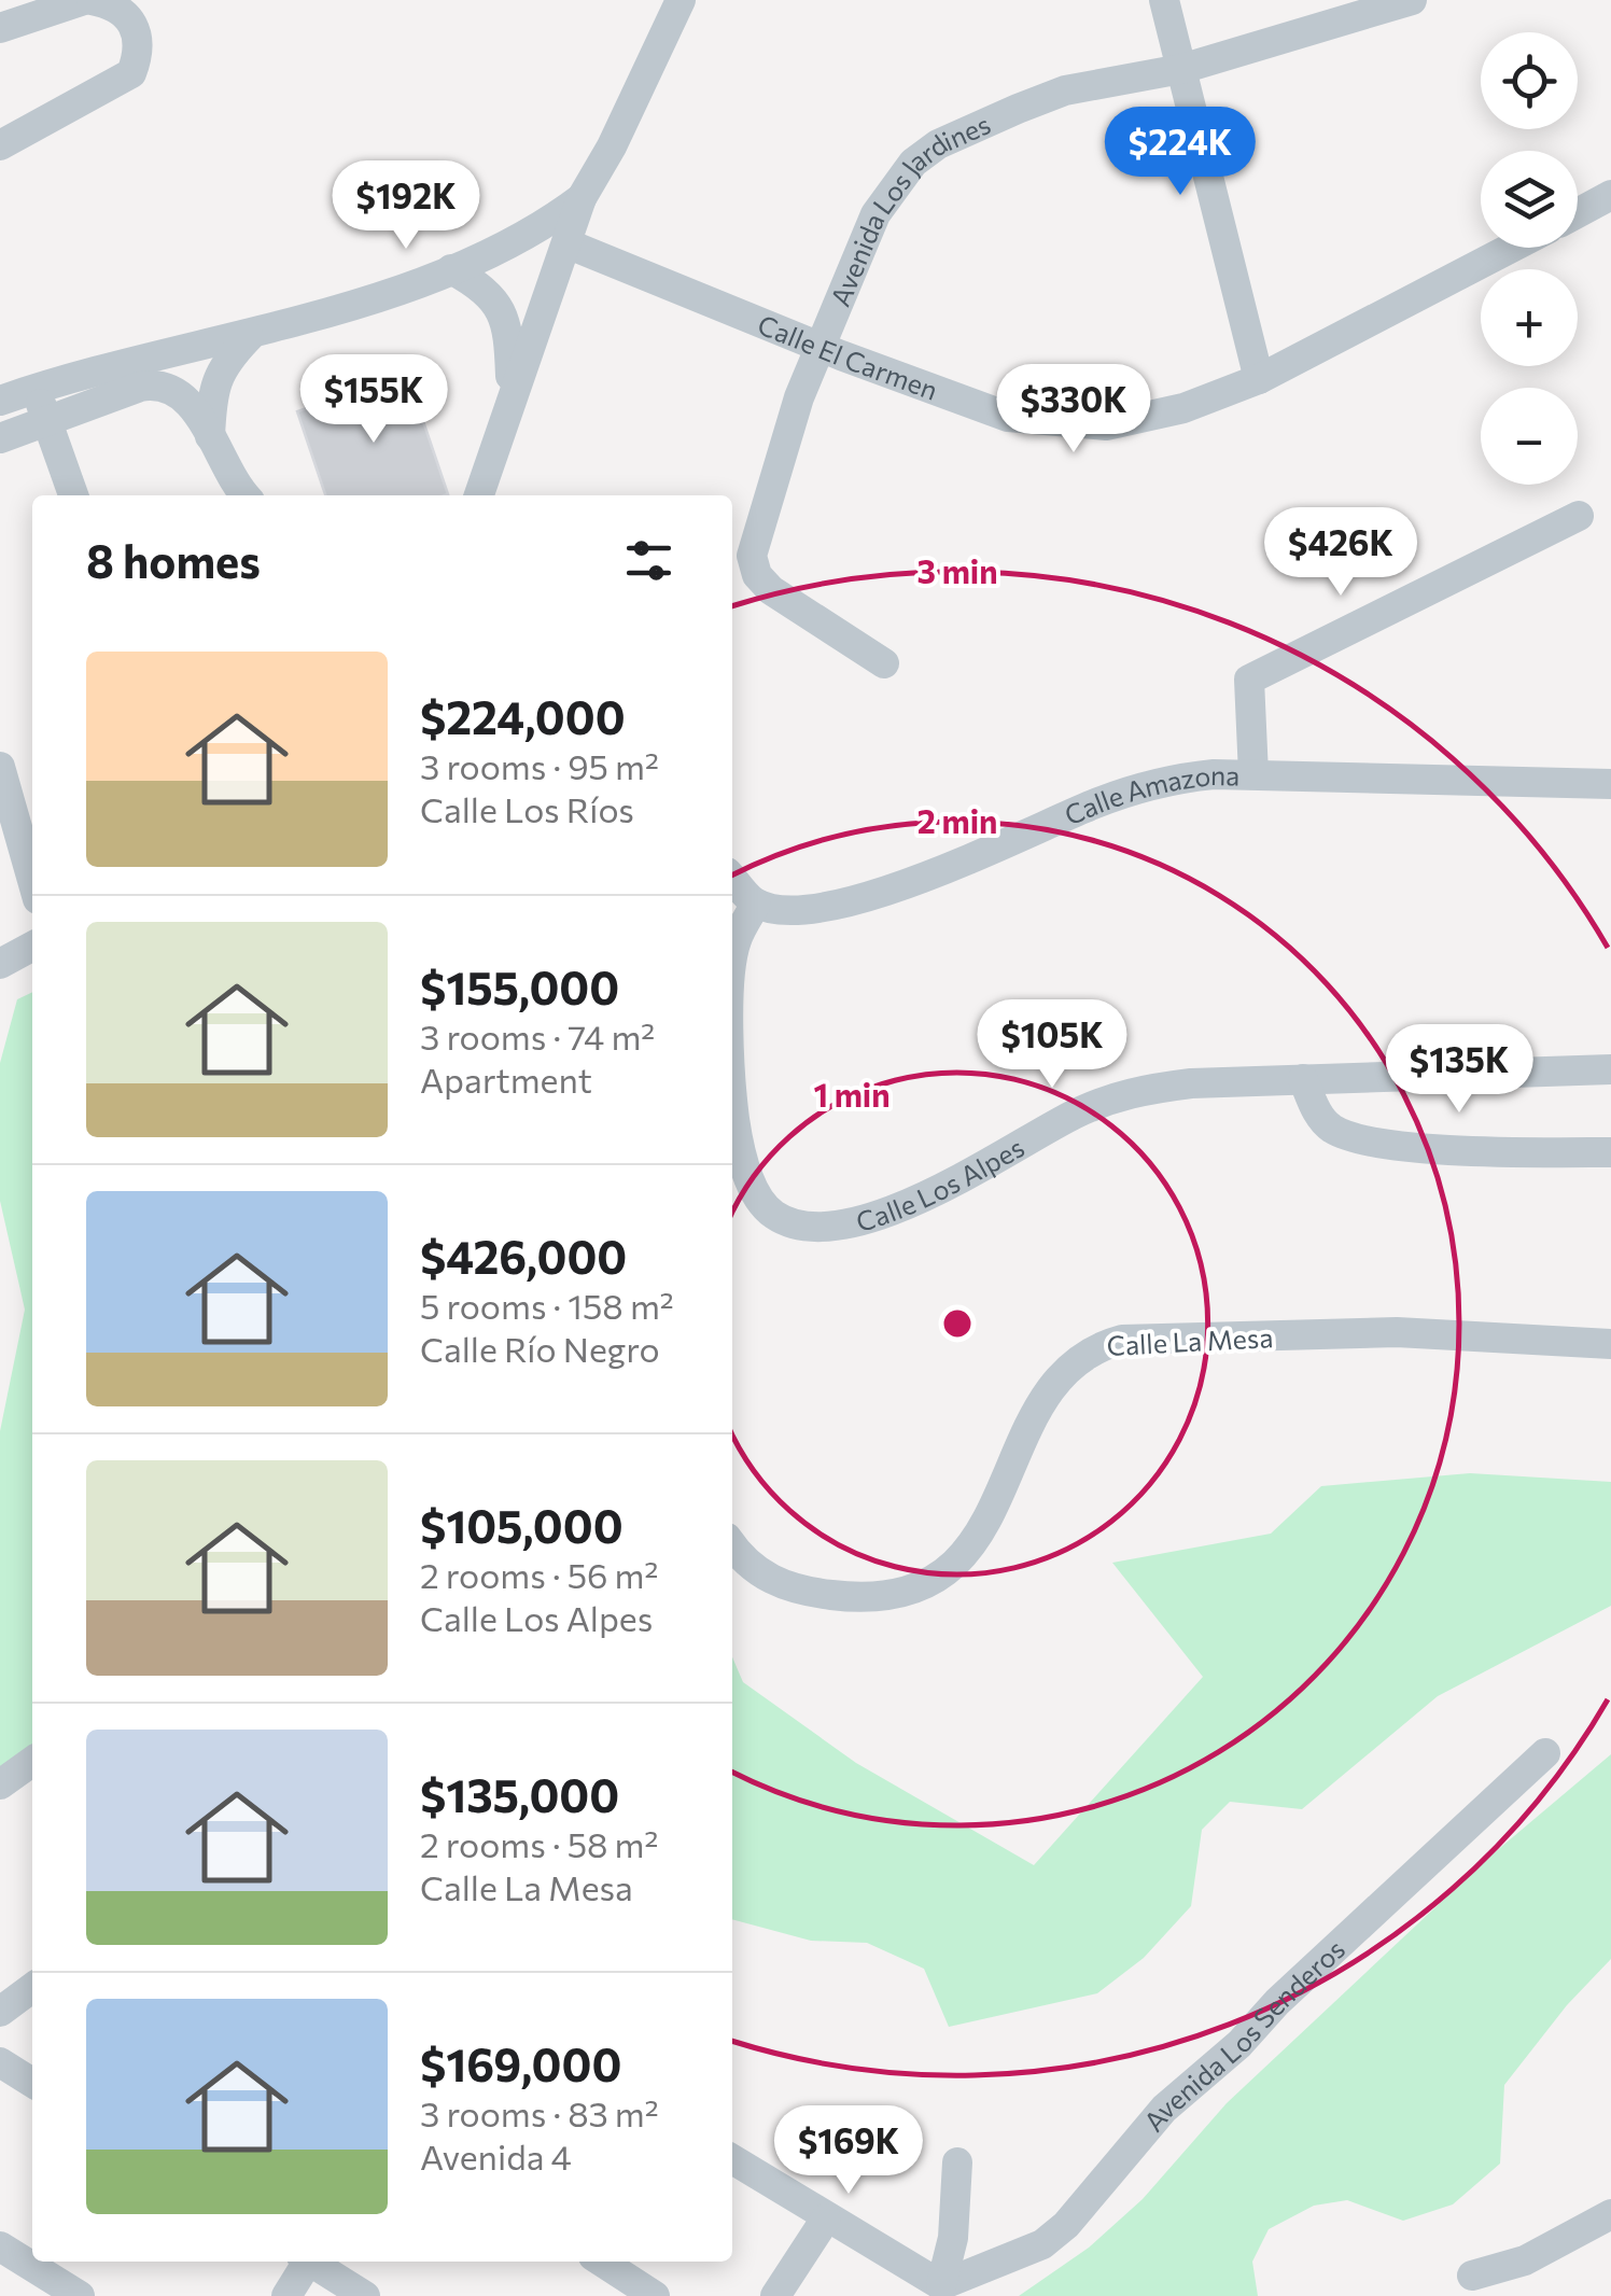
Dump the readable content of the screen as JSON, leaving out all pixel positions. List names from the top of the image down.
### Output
{
  "streets": {
    "street": [
      "Avenida Los Jardines",
      "Calle El Carmen",
      "Calle Amazona",
      "Calle Los Alpes",
      "Calle La Mesa",
      "Avenida Los Senderos"
    ]
  },
  "crossings": [
    ["Avenida Los Jardines", "Calle El Carmen"],
    ["Calle Amazona", "Calle Los Alpes"]
  ],
  "page": {
    "map_buttons": ["+", "−"],
    "price": [
      "$224K",
      "$192K",
      "$155K",
      "$330K",
      "$426K",
      "$105K",
      "$135K",
      "$169K"
    ],
    "heading": "8 homes",
    "list": [
      {
        "name": "$224,000",
        "note": "3 rooms · 95 m² · Calle Los Ríos"
      },
      {
        "name": "$155,000",
        "note": "3 rooms · 74 m² · Apartment"
      },
      {
        "name": "$426,000",
        "note": "5 rooms · 158 m² · Calle Río Negro"
      },
      {
        "name": "$105,000",
        "note": "2 rooms · 56 m² · Calle Los Alpes"
      },
      {
        "name": "$135,000",
        "note": "2 rooms · 58 m² · Calle La Mesa"
      },
      {
        "name": "$169,000",
        "note": "3 rooms · 83 m² · Avenida 4"
      }
    ]
  },
  "rings": ["3 min", "2 min", "1 min"]
}
